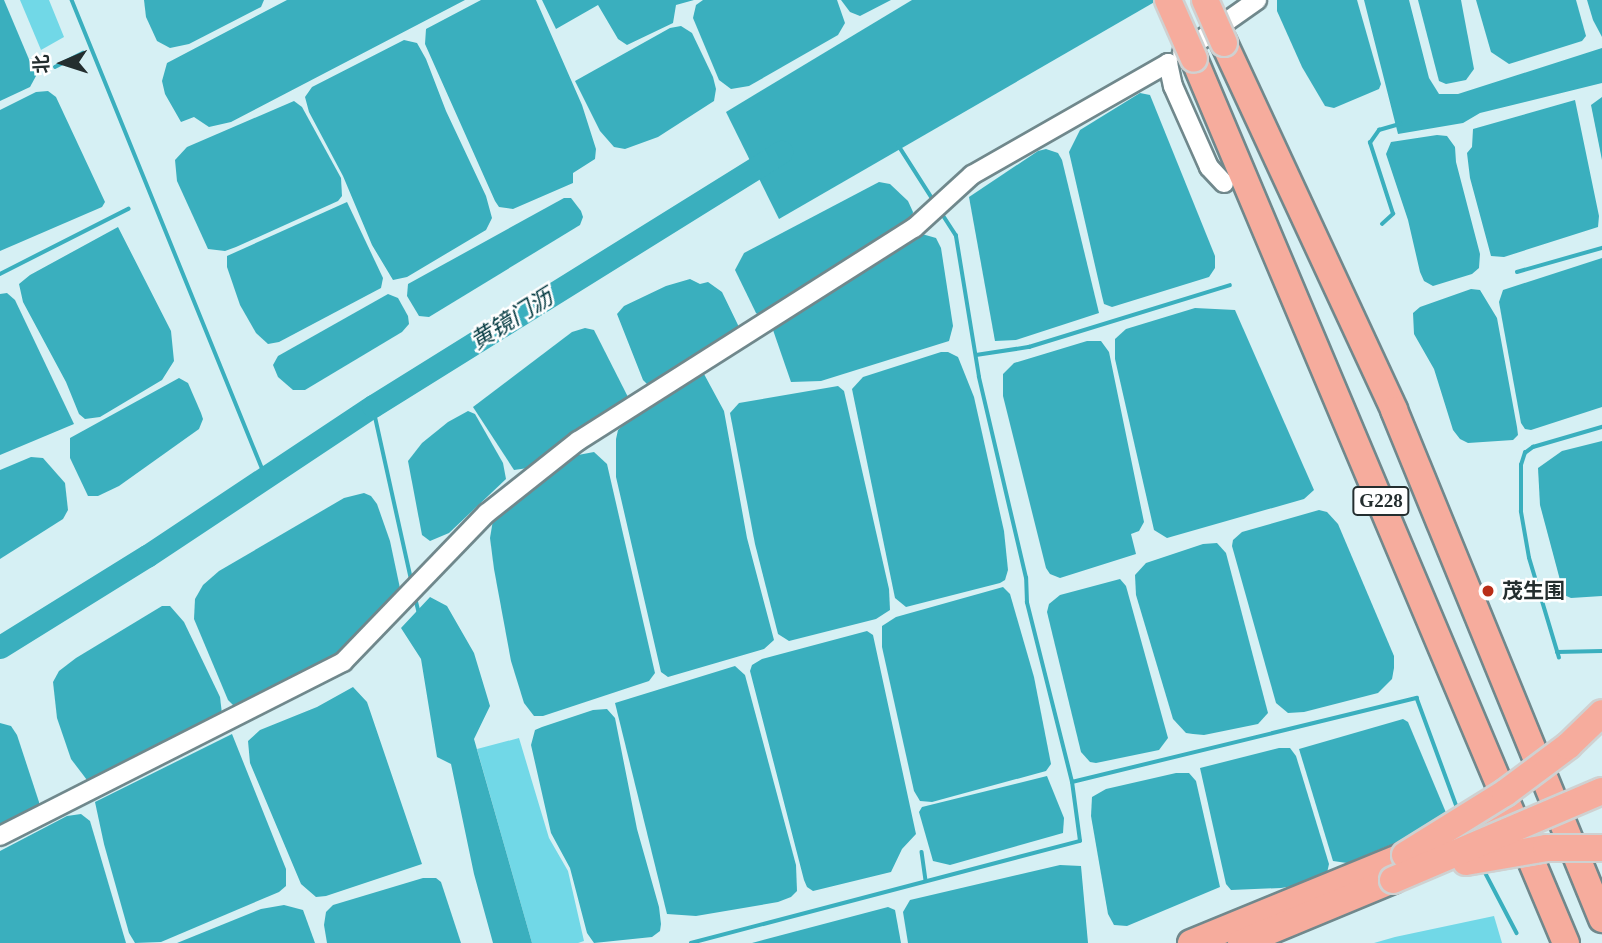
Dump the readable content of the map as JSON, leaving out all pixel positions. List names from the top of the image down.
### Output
{
  "streets": {
    "highway": ["G228"]
  },
  "water": ["黄镜门沥"],
  "places": ["茂生围"],
  "north": "left"
}
